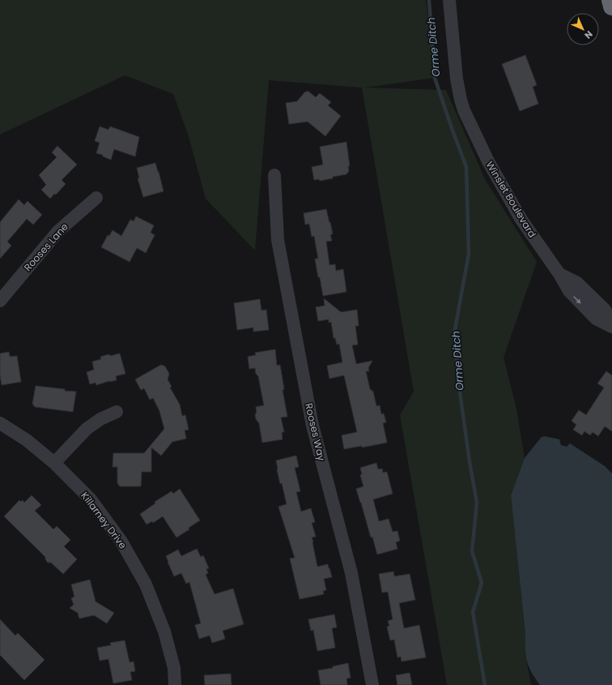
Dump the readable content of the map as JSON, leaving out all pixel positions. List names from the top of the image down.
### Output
{
  "streets": {
    "street": [
      "Winslet Boulevard",
      "Rooses Lane",
      "Rooses Way",
      "Killarney Drive"
    ]
  },
  "water": ["Orme Ditch"],
  "north": "bottom right"
}
